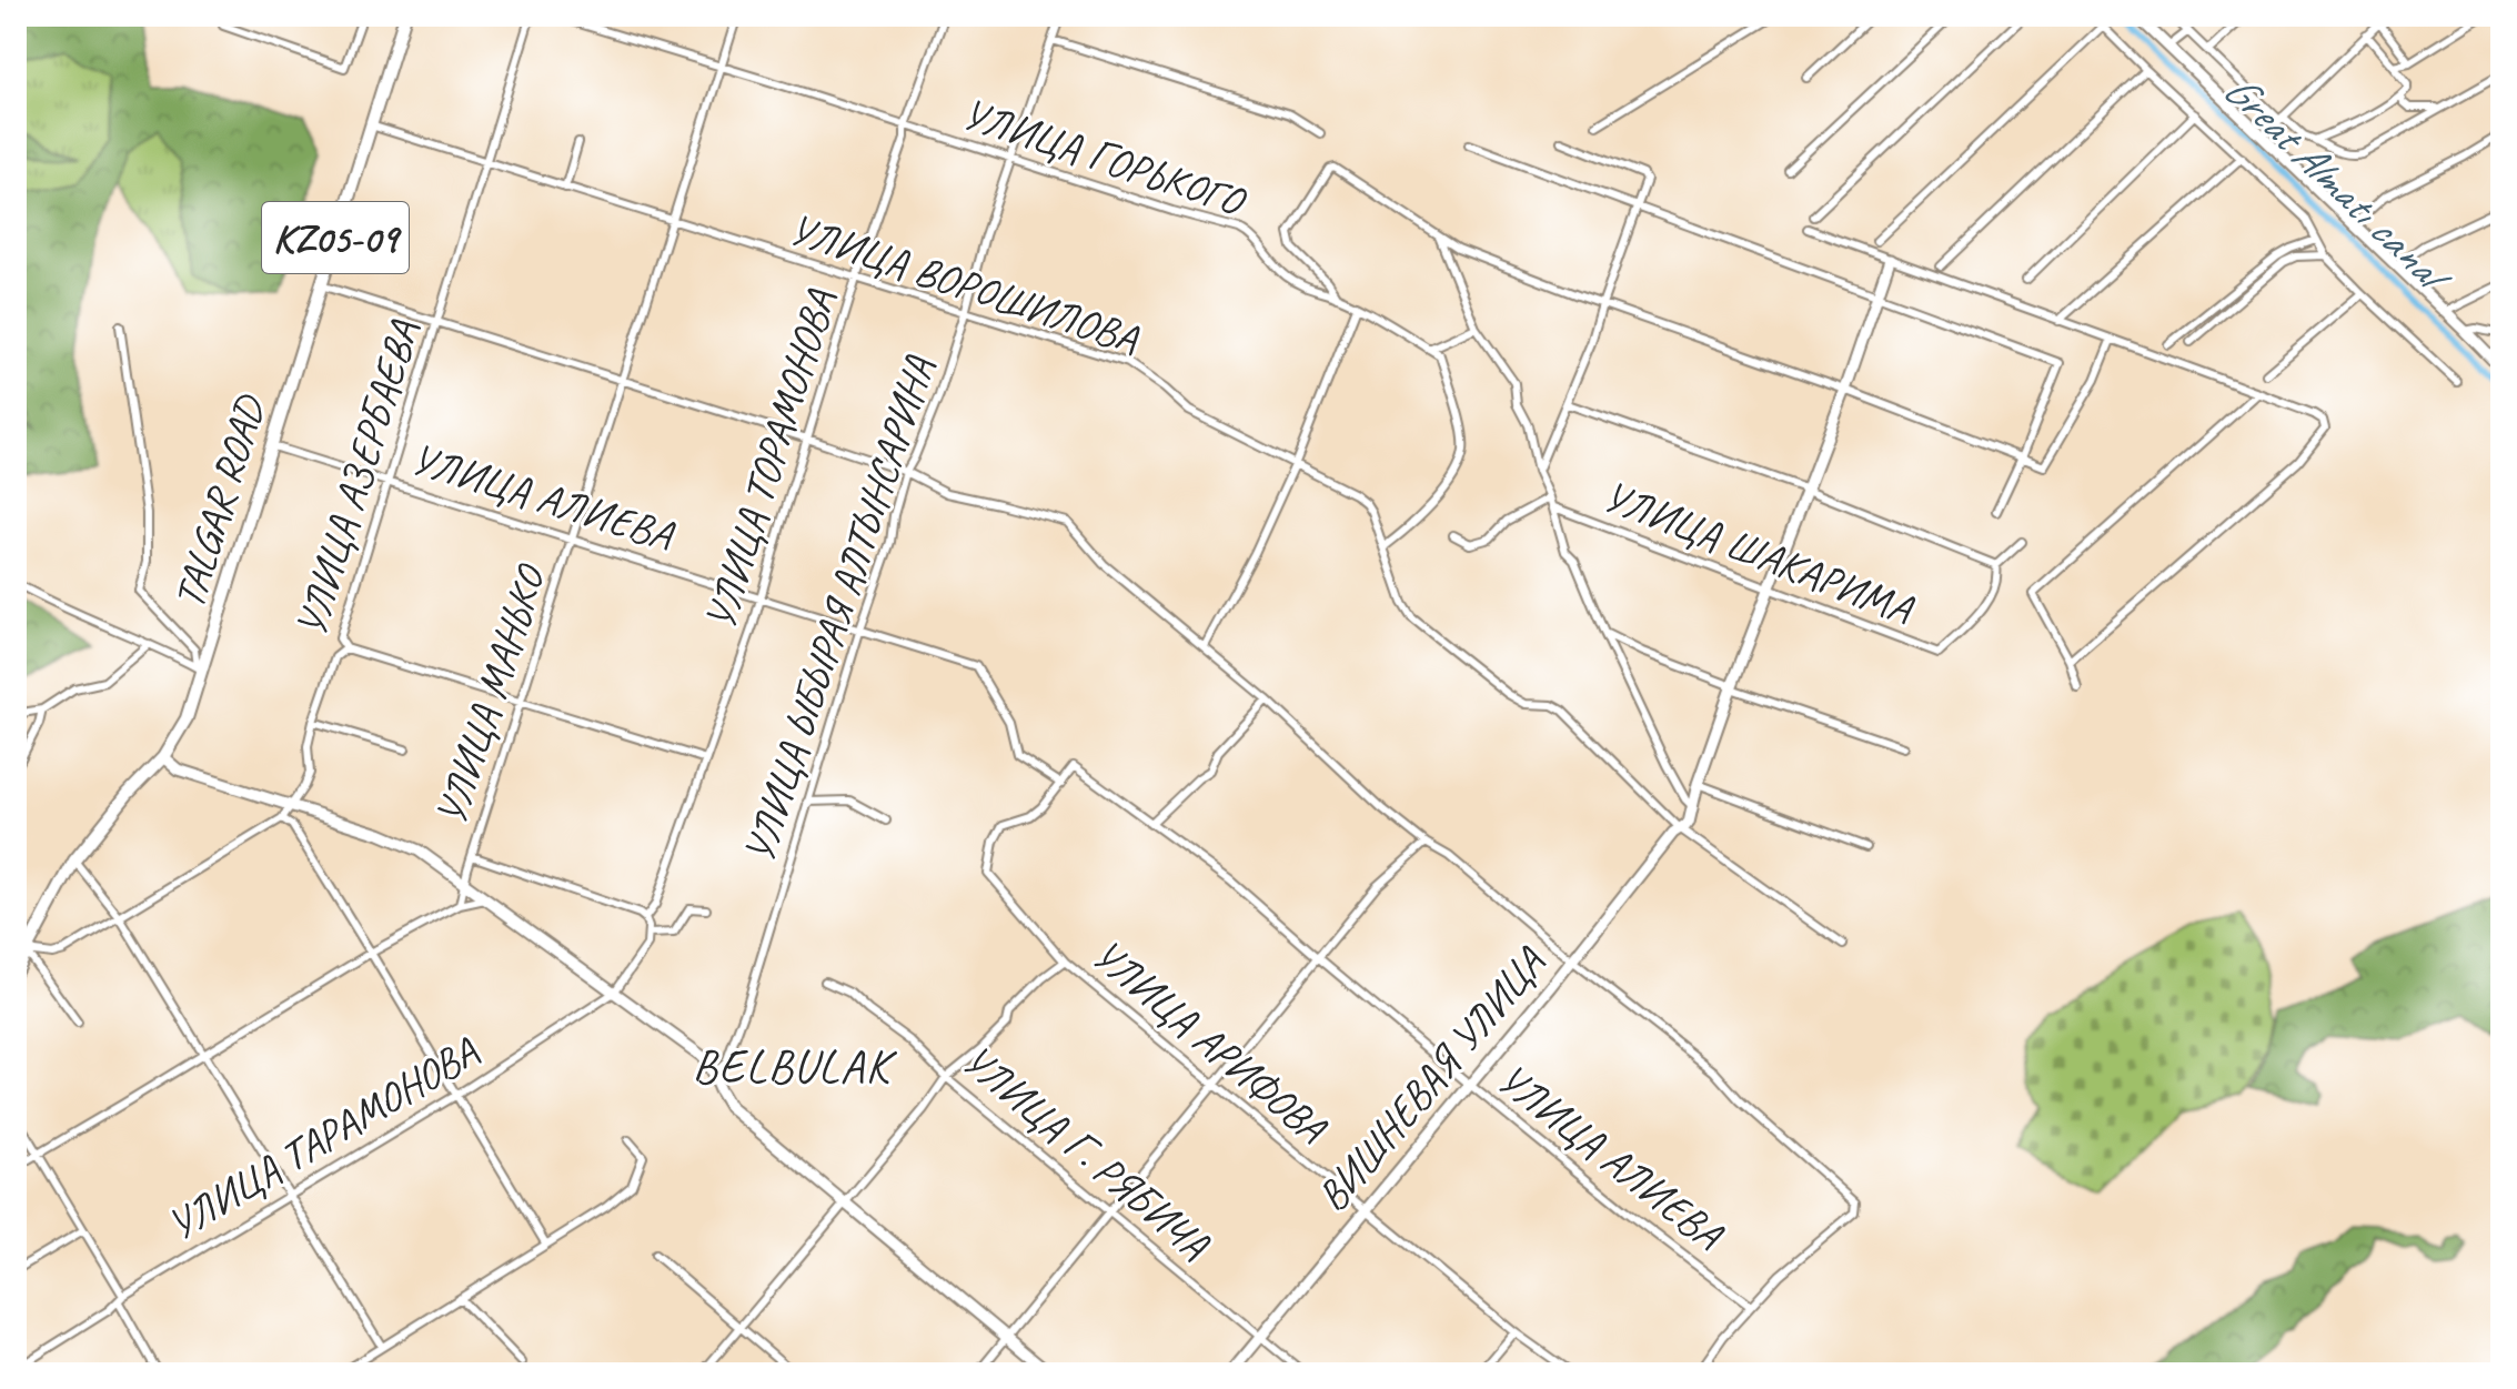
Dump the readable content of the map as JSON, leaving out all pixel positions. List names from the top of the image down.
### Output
{
  "streets": {
    "main road": ["KZ05-09", "TALGAR ROAD"],
    "street": [
      "УЛИЦА ГОРЬКОГО",
      "УЛИЦА ВОРОШИЛОВА",
      "УЛИЦА ТОРАМОНОВА",
      "УЛИЦА АЗЕРБАЕВА",
      "УЛИЦА АЛИЕВА",
      "УЛИЦА ШАКАРИМА",
      "УЛИЦА ЫБЫРАЯ АЛТЫНСАРИНА",
      "УЛИЦА МАНЬКО",
      "УЛИЦА АРИФОВА",
      "ВИШНЕВАЯ УЛИЦА",
      "УЛИЦА ТАРАМОНОВА",
      "УЛИЦА Г. РЯБИЧА"
    ]
  },
  "crossings": [
    ["УЛИЦА ГОРЬКОГО", "УЛИЦА ТОРАМОНОВА"],
    ["УЛИЦА ГОРЬКОГО", "УЛИЦА ЫБЫРАЯ АЛТЫНСАРИНА"],
    ["УЛИЦА ГОРЬКОГО", "УЛИЦА МАНЬКО"],
    ["УЛИЦА ВОРОШИЛОВА", "УЛИЦА ТОРАМОНОВА"],
    ["УЛИЦА ВОРОШИЛОВА", "УЛИЦА АЗЕРБАЕВА"],
    ["УЛИЦА ВОРОШИЛОВА", "TALGAR ROAD"],
    ["УЛИЦА ВОРОШИЛОВА", "УЛИЦА ЫБЫРАЯ АЛТЫНСАРИНА"],
    ["УЛИЦА ВОРОШИЛОВА", "УЛИЦА МАНЬКО"],
    ["УЛИЦА ВОРОШИЛОВА", "ВИШНЕВАЯ УЛИЦА"],
    ["УЛИЦА ТОРАМОНОВА", "УЛИЦА АЛИЕВА"],
    ["УЛИЦА АЗЕРБАЕВА", "УЛИЦА АЛИЕВА"],
    ["УЛИЦА АЛИЕВА", "TALGAR ROAD"],
    ["УЛИЦА АЛИЕВА", "УЛИЦА ЫБЫРАЯ АЛТЫНСАРИНА"],
    ["УЛИЦА АЛИЕВА", "УЛИЦА МАНЬКО"],
    ["УЛИЦА АЛИЕВА", "УЛИЦА АРИФОВА"],
    ["УЛИЦА АЛИЕВА", "ВИШНЕВАЯ УЛИЦА"],
    ["УЛИЦА ШАКАРИМА", "ВИШНЕВАЯ УЛИЦА"],
    ["УЛИЦА АРИФОВА", "ВИШНЕВАЯ УЛИЦА"],
    ["ВИШНЕВАЯ УЛИЦА", "УЛИЦА Г. РЯБИЧА"]
  ],
  "districts": ["BELBULAK"],
  "water": ["Great Almatı canal"]
}
